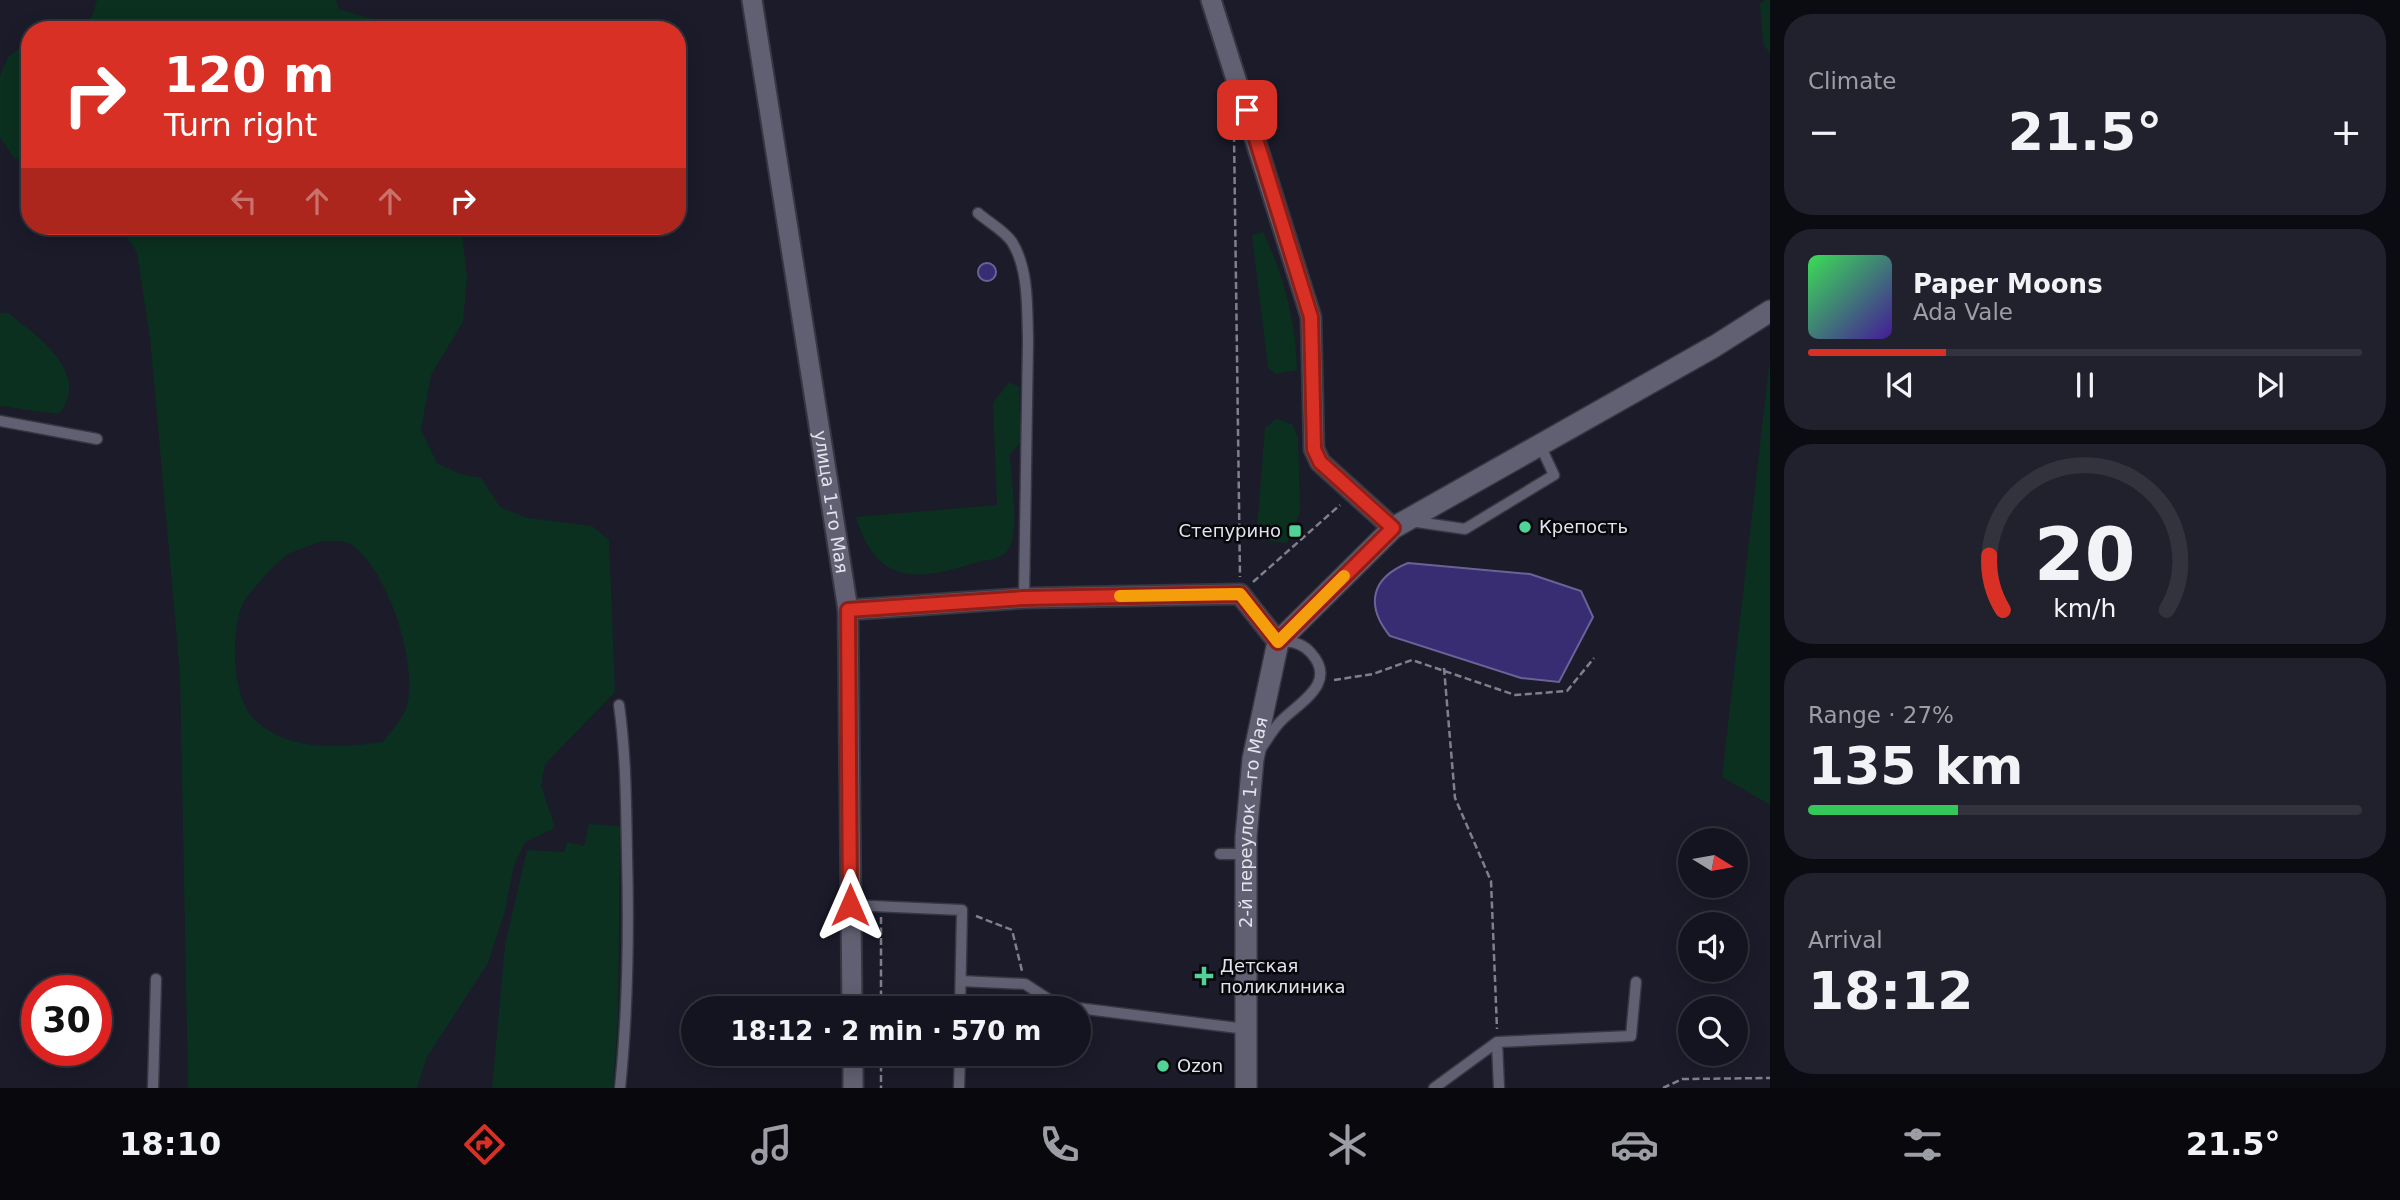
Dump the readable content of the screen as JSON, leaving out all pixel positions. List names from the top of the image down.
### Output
{
  "streets": {
    "street": ["улица 1-го Мая", "2-й переулок 1-го Мая"]
  },
  "places": {
    "other": ["Крепость", "Ozon"],
    "transit": ["Степурино"],
    "health": ["Детская поликлиника"]
  },
  "north": "right",
  "page": {
    "tile": [
      "Climate",
      ["Range · 27%", "135 km"],
      ["Arrival", "18:12"]
    ],
    "turn": ["120 m", "Turn right"],
    "heat": ["−", "21.5°", "+"],
    "song": ["Paper Moons", "Ada Vale"],
    "limit": "30",
    "trip": "18:12 · 2 min · 570 m",
    "tabs": ["18:10", "21.5°"],
    "gauge": ["20", "km/h"]
  }
}
